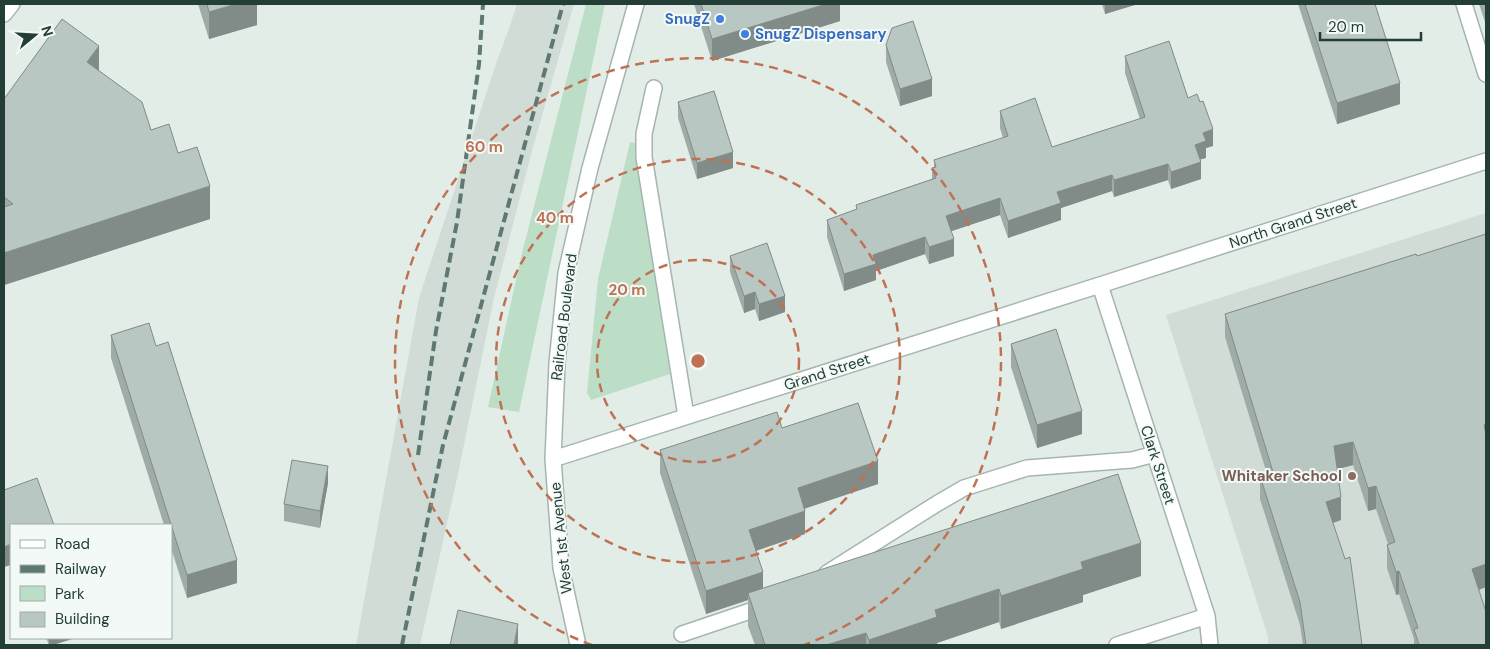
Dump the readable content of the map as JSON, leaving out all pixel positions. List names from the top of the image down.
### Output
{
  "streets": {
    "street": [
      "North Grand Street",
      "Railroad Boulevard",
      "Grand Street",
      "Clark Street",
      "West 1st Avenue"
    ]
  },
  "crossings": [
    ["North Grand Street", "Grand Street"],
    ["North Grand Street", "Clark Street"],
    ["Railroad Boulevard", "Grand Street"],
    ["Railroad Boulevard", "West 1st Avenue"],
    ["Grand Street", "Clark Street"],
    ["Grand Street", "West 1st Avenue"]
  ],
  "places": ["SnugZ", "SnugZ Dispensary", "Whitaker School"],
  "legend": [
    "Road",
    "Railway",
    "Park",
    "Building"
  ],
  "scale_bar": "20 m",
  "north": "right",
  "rings": ["60 m", "40 m", "20 m"]
}
